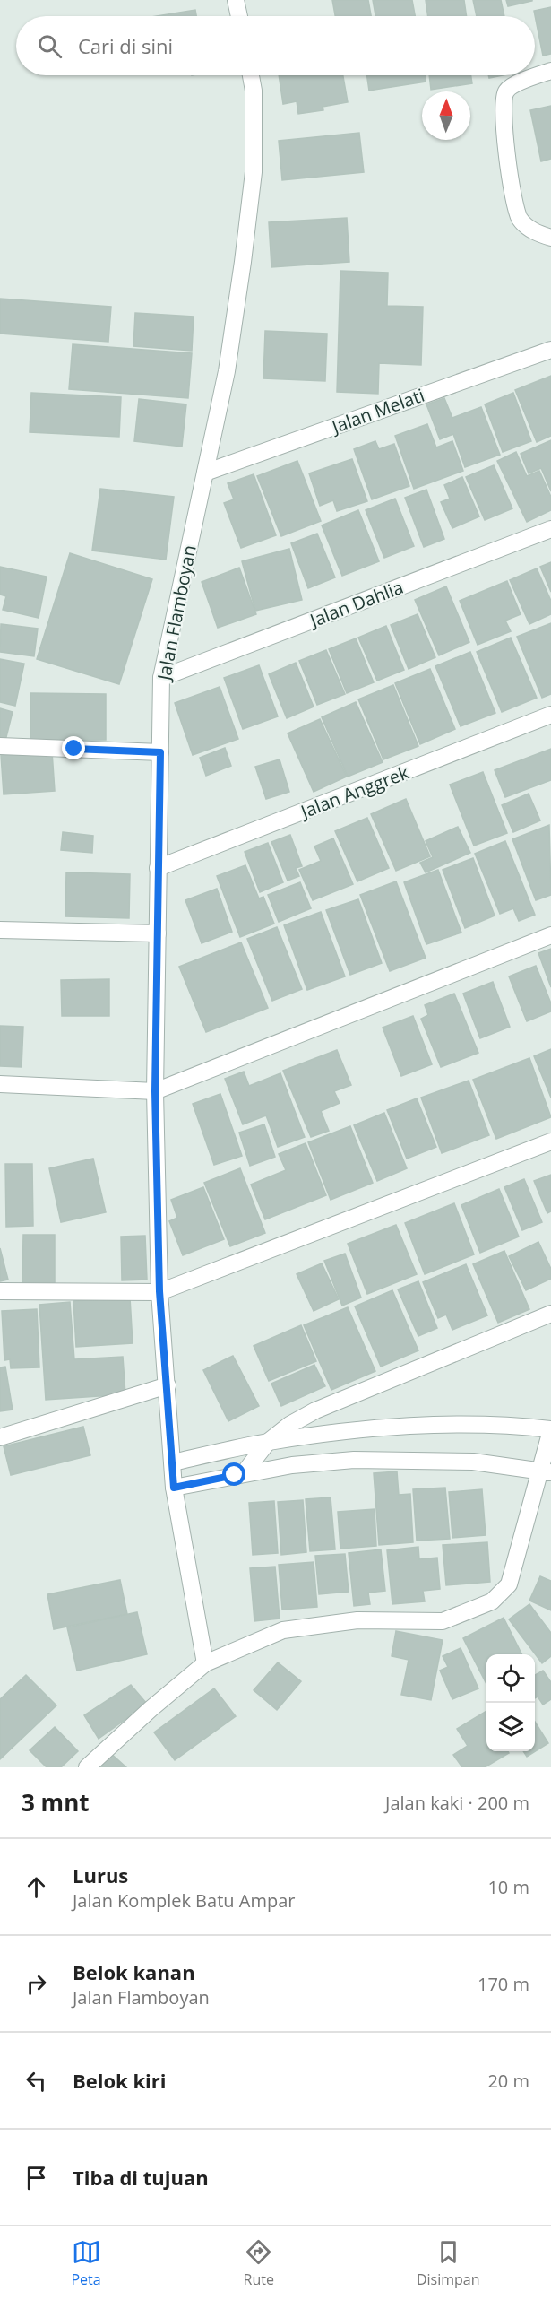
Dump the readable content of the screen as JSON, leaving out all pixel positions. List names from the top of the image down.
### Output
{
  "streets": {
    "street": [
      "Jalan Melati",
      "Jalan Dahlia",
      "Jalan Flamboyan",
      "Jalan Anggrek"
    ]
  },
  "crossings": [
    ["Jalan Melati", "Jalan Flamboyan"],
    ["Jalan Dahlia", "Jalan Flamboyan"],
    ["Jalan Flamboyan", "Jalan Anggrek"]
  ],
  "north": "top",
  "page": {
    "search": "Cari di sini",
    "heading": ["3 mnt", "Jalan kaki · 200 m"],
    "list": [
      ["Lurus", "Jalan Komplek Batu Ampar", "10 m"],
      ["Belok kanan", "Jalan Flamboyan", "170 m"],
      ["Belok kiri", "20 m"],
      "Tiba di tujuan"
    ],
    "nav": ["Peta", "Rute", "Disimpan"]
  }
}
